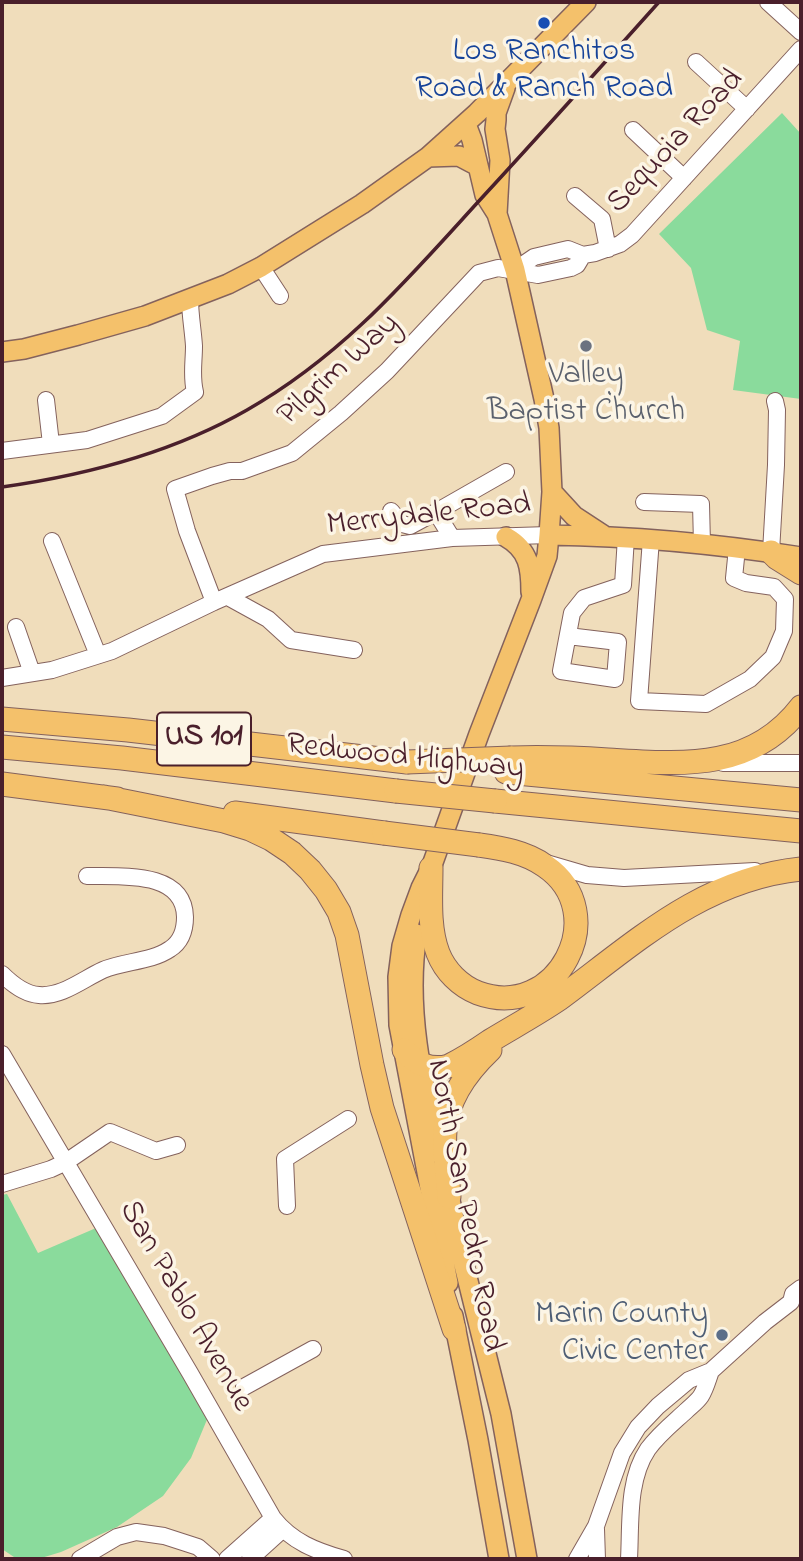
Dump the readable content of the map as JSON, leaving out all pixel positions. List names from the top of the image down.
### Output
{
  "streets": {
    "highway": ["US 101", "Redwood Highway"],
    "main road": ["Merrydale Road", "North San Pedro Road"],
    "street": ["Sequoia Road", "Pilgrim Way", "San Pablo Avenue"]
  },
  "crossings": [
    ["Sequoia Road", "Pilgrim Way"],
    ["Sequoia Road", "North San Pedro Road"],
    ["Pilgrim Way", "Merrydale Road"],
    ["Pilgrim Way", "North San Pedro Road"],
    ["Merrydale Road", "North San Pedro Road"]
  ],
  "places": ["Los Ranchitos Road & Ranch Road", "Valley Baptist Church", "Marin County Civic Center"]
}
